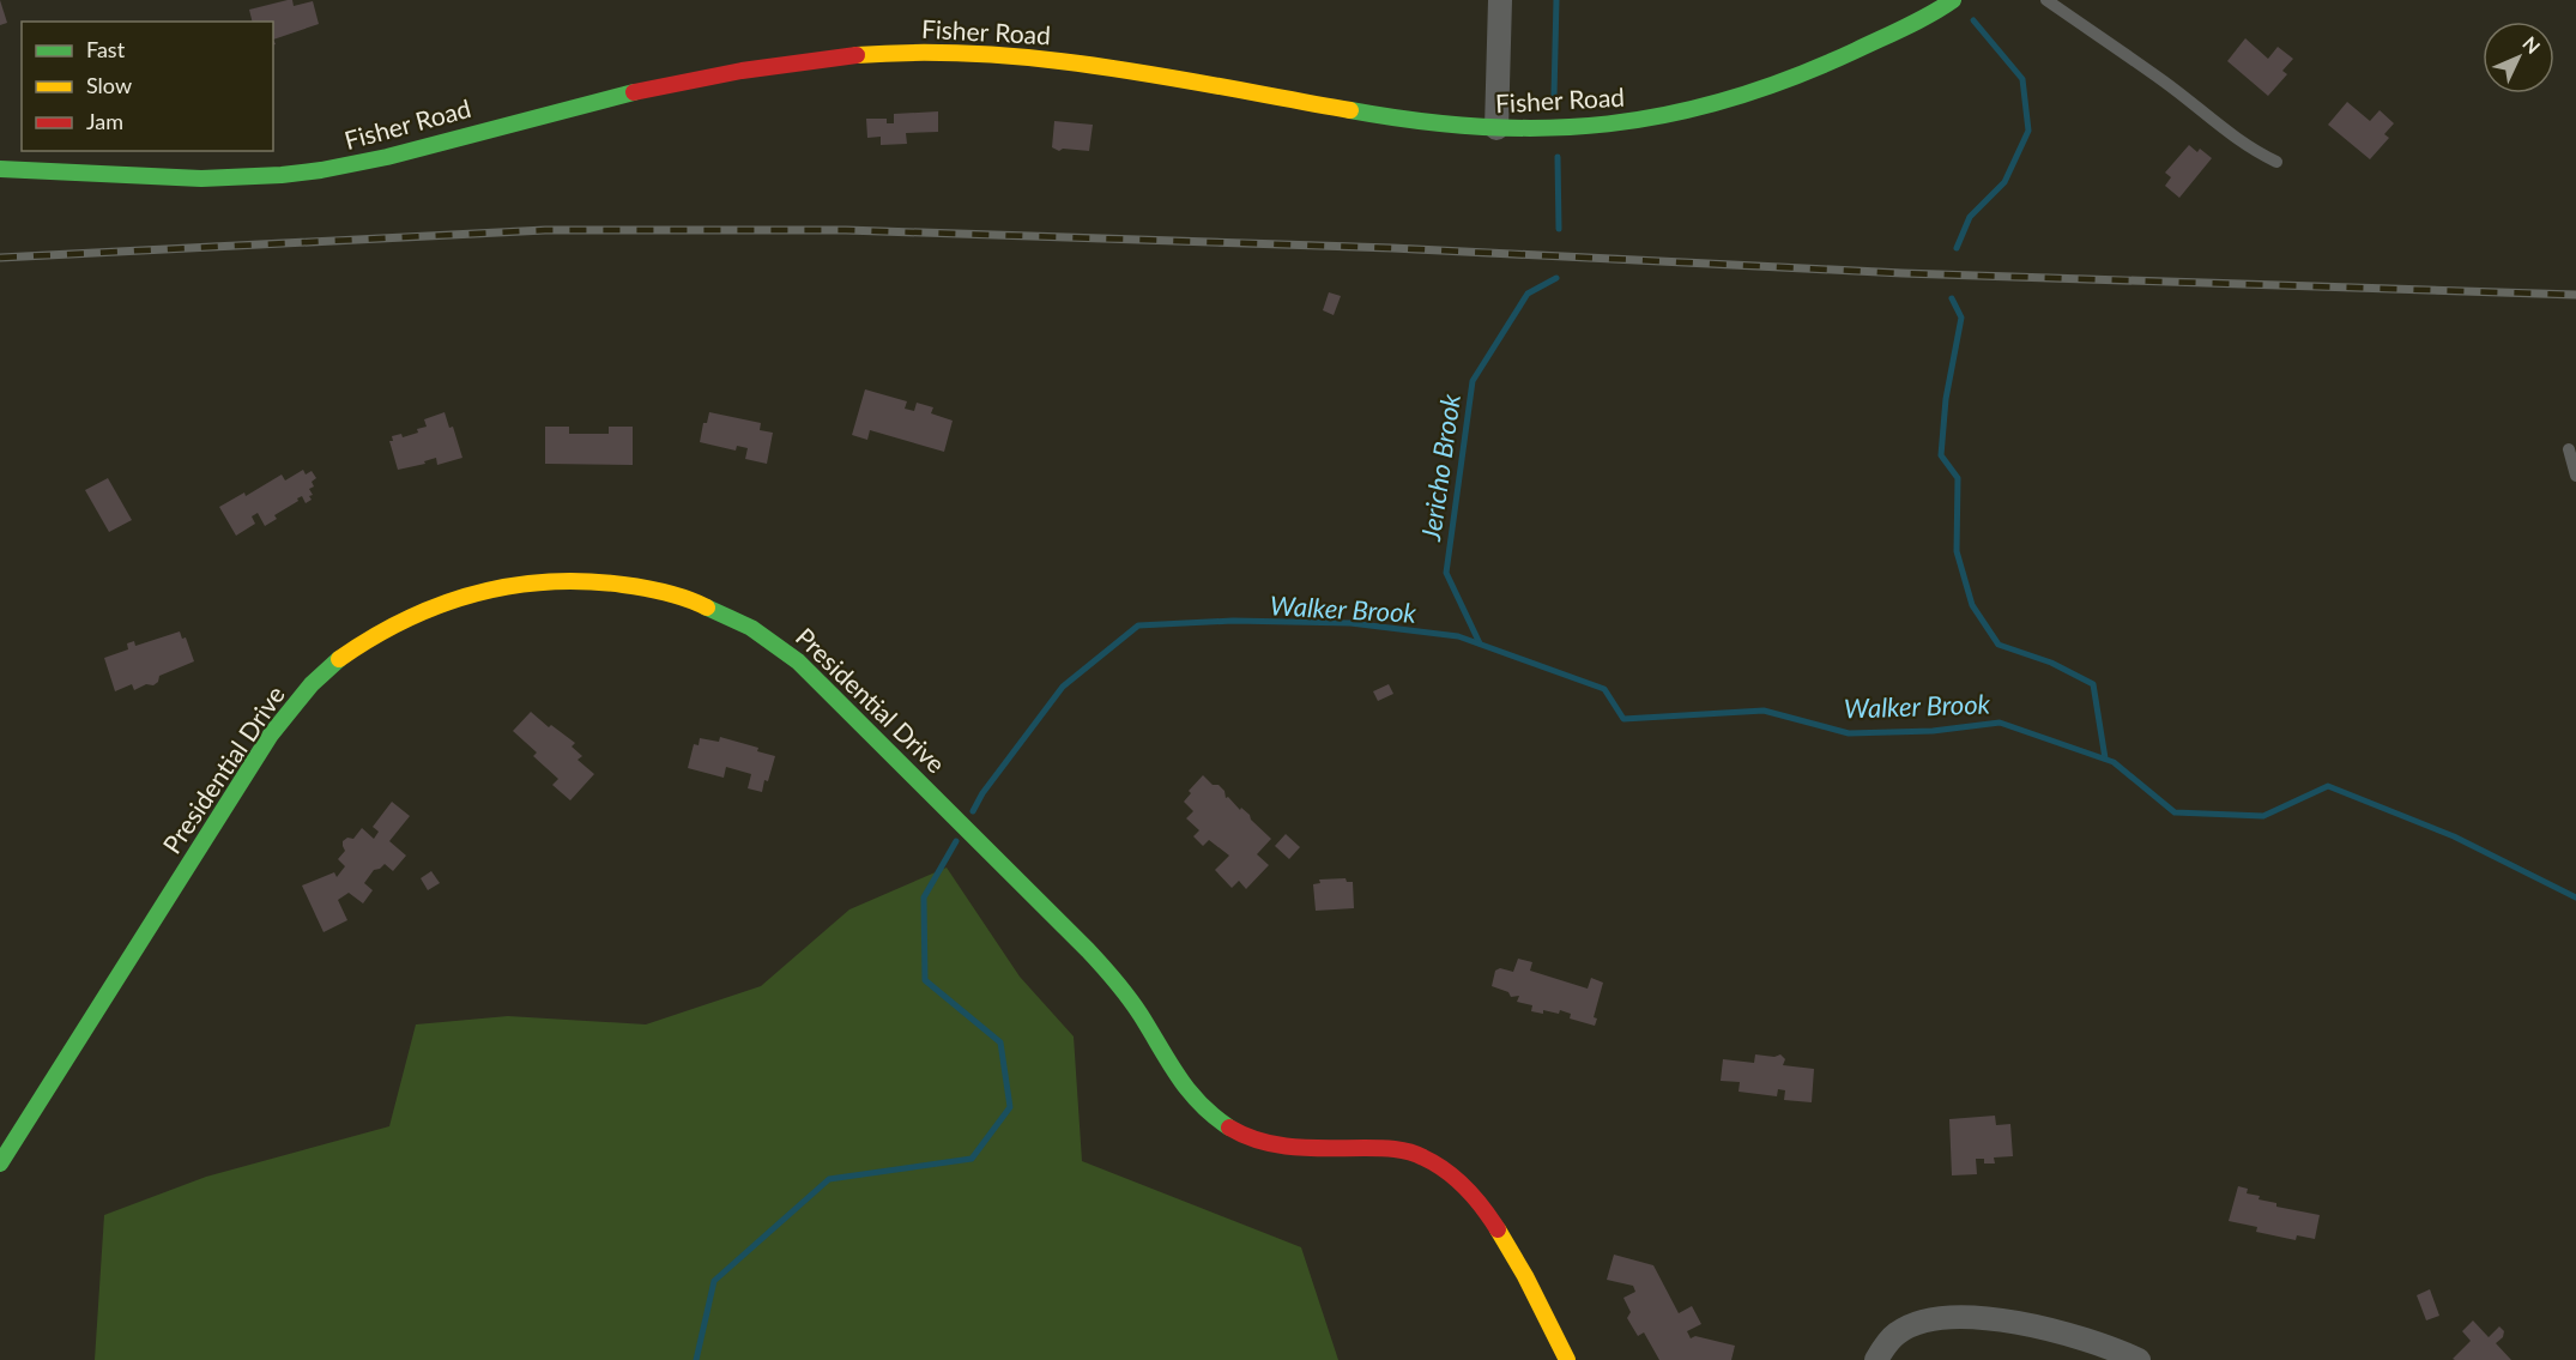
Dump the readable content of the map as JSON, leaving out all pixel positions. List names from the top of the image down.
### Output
{
  "streets": {
    "street": ["Fisher Road", "Presidential Drive"]
  },
  "water": ["Jericho Brook", "Walker Brook"],
  "legend": ["Fast", "Slow", "Jam"],
  "north": "top right"
}
